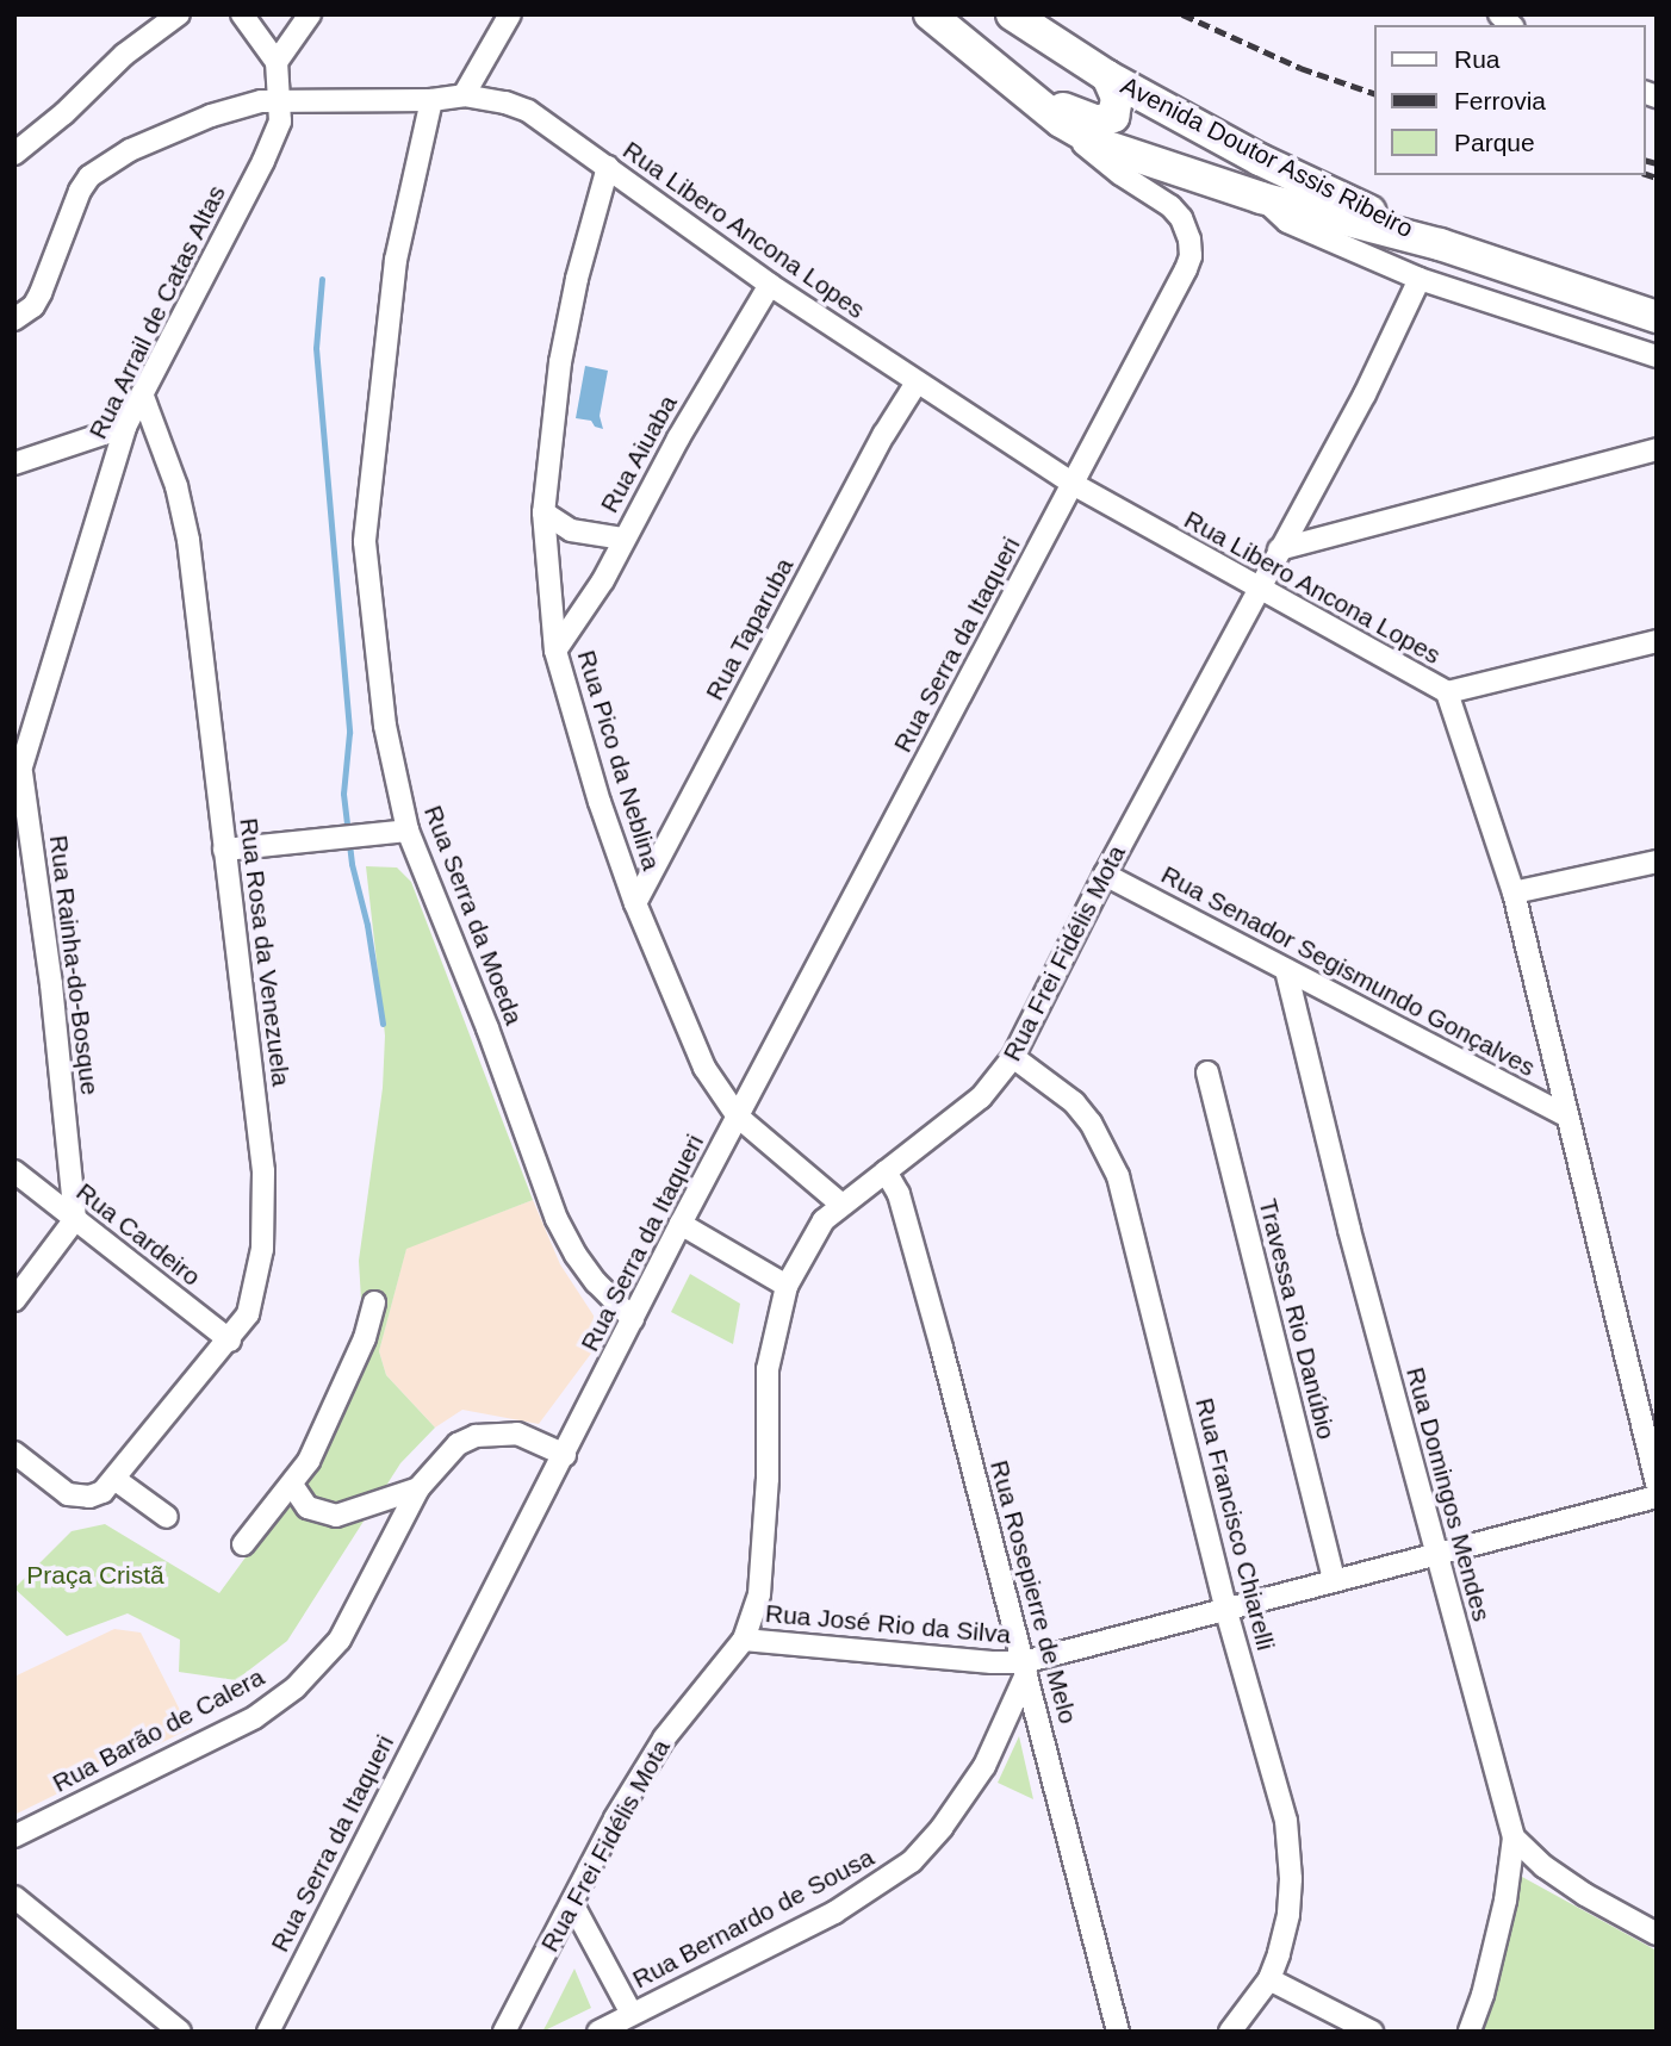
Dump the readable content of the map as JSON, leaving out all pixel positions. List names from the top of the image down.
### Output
{
  "streets": {
    "main road": ["Avenida Doutor Assis Ribeiro"],
    "street": [
      "Rua Libero Ancona Lopes",
      "Rua Arrail de Catas Altas",
      "Rua Aiuaba",
      "Rua Taparuba",
      "Rua Serra da Itaqueri",
      "Rua Pico da Neblina",
      "Rua Serra da Moeda",
      "Rua Rosa da Venezuela",
      "Rua Frei Fidélis Mota",
      "Rua Rainha-do-Bosque",
      "Rua Senador Segismundo Gonçalves",
      "Rua Cardeiro",
      "Travessa Rio Danúbio",
      "Rua Domingos Mendes",
      "Rua Francisco Chiarelli",
      "Rua Rosepierre de Melo",
      "Rua José Rio da Silva",
      "Rua Barão de Calera",
      "Rua Bernardo de Sousa"
    ]
  },
  "crossings": [
    ["Avenida Doutor Assis Ribeiro", "Rua Serra da Itaqueri"],
    ["Rua Libero Ancona Lopes", "Rua Arrail de Catas Altas"],
    ["Rua Libero Ancona Lopes", "Rua Aiuaba"],
    ["Rua Libero Ancona Lopes", "Rua Taparuba"],
    ["Rua Libero Ancona Lopes", "Rua Serra da Itaqueri"],
    ["Rua Libero Ancona Lopes", "Rua Pico da Neblina"],
    ["Rua Libero Ancona Lopes", "Rua Serra da Moeda"],
    ["Rua Libero Ancona Lopes", "Rua Frei Fidélis Mota"],
    ["Rua Libero Ancona Lopes", "Rua Senador Segismundo Gonçalves"],
    ["Rua Arrail de Catas Altas", "Rua Rosa da Venezuela"],
    ["Rua Arrail de Catas Altas", "Rua Rainha-do-Bosque"],
    ["Rua Aiuaba", "Rua Pico da Neblina"],
    ["Rua Taparuba", "Rua Pico da Neblina"],
    ["Rua Serra da Itaqueri", "Rua Pico da Neblina"],
    ["Rua Serra da Itaqueri", "Rua Serra da Moeda"],
    ["Rua Serra da Itaqueri", "Rua Barão de Calera"],
    ["Rua Pico da Neblina", "Rua Frei Fidélis Mota"],
    ["Rua Rosa da Venezuela", "Rua Cardeiro"],
    ["Rua Frei Fidélis Mota", "Rua Senador Segismundo Gonçalves"],
    ["Rua Frei Fidélis Mota", "Rua Francisco Chiarelli"],
    ["Rua Frei Fidélis Mota", "Rua Rosepierre de Melo"],
    ["Rua Frei Fidélis Mota", "Rua José Rio da Silva"],
    ["Rua Rainha-do-Bosque", "Rua Cardeiro"],
    ["Rua Senador Segismundo Gonçalves", "Rua Domingos Mendes"],
    ["Travessa Rio Danúbio", "Rua José Rio da Silva"],
    ["Rua Domingos Mendes", "Rua José Rio da Silva"],
    ["Rua Francisco Chiarelli", "Rua José Rio da Silva"],
    ["Rua Rosepierre de Melo", "Rua José Rio da Silva"],
    ["Rua Rosepierre de Melo", "Rua Bernardo de Sousa"],
    ["Rua José Rio da Silva", "Rua Bernardo de Sousa"]
  ],
  "parks": ["Praça Cristã"],
  "legend": ["Rua", "Ferrovia", "Parque"]
}
